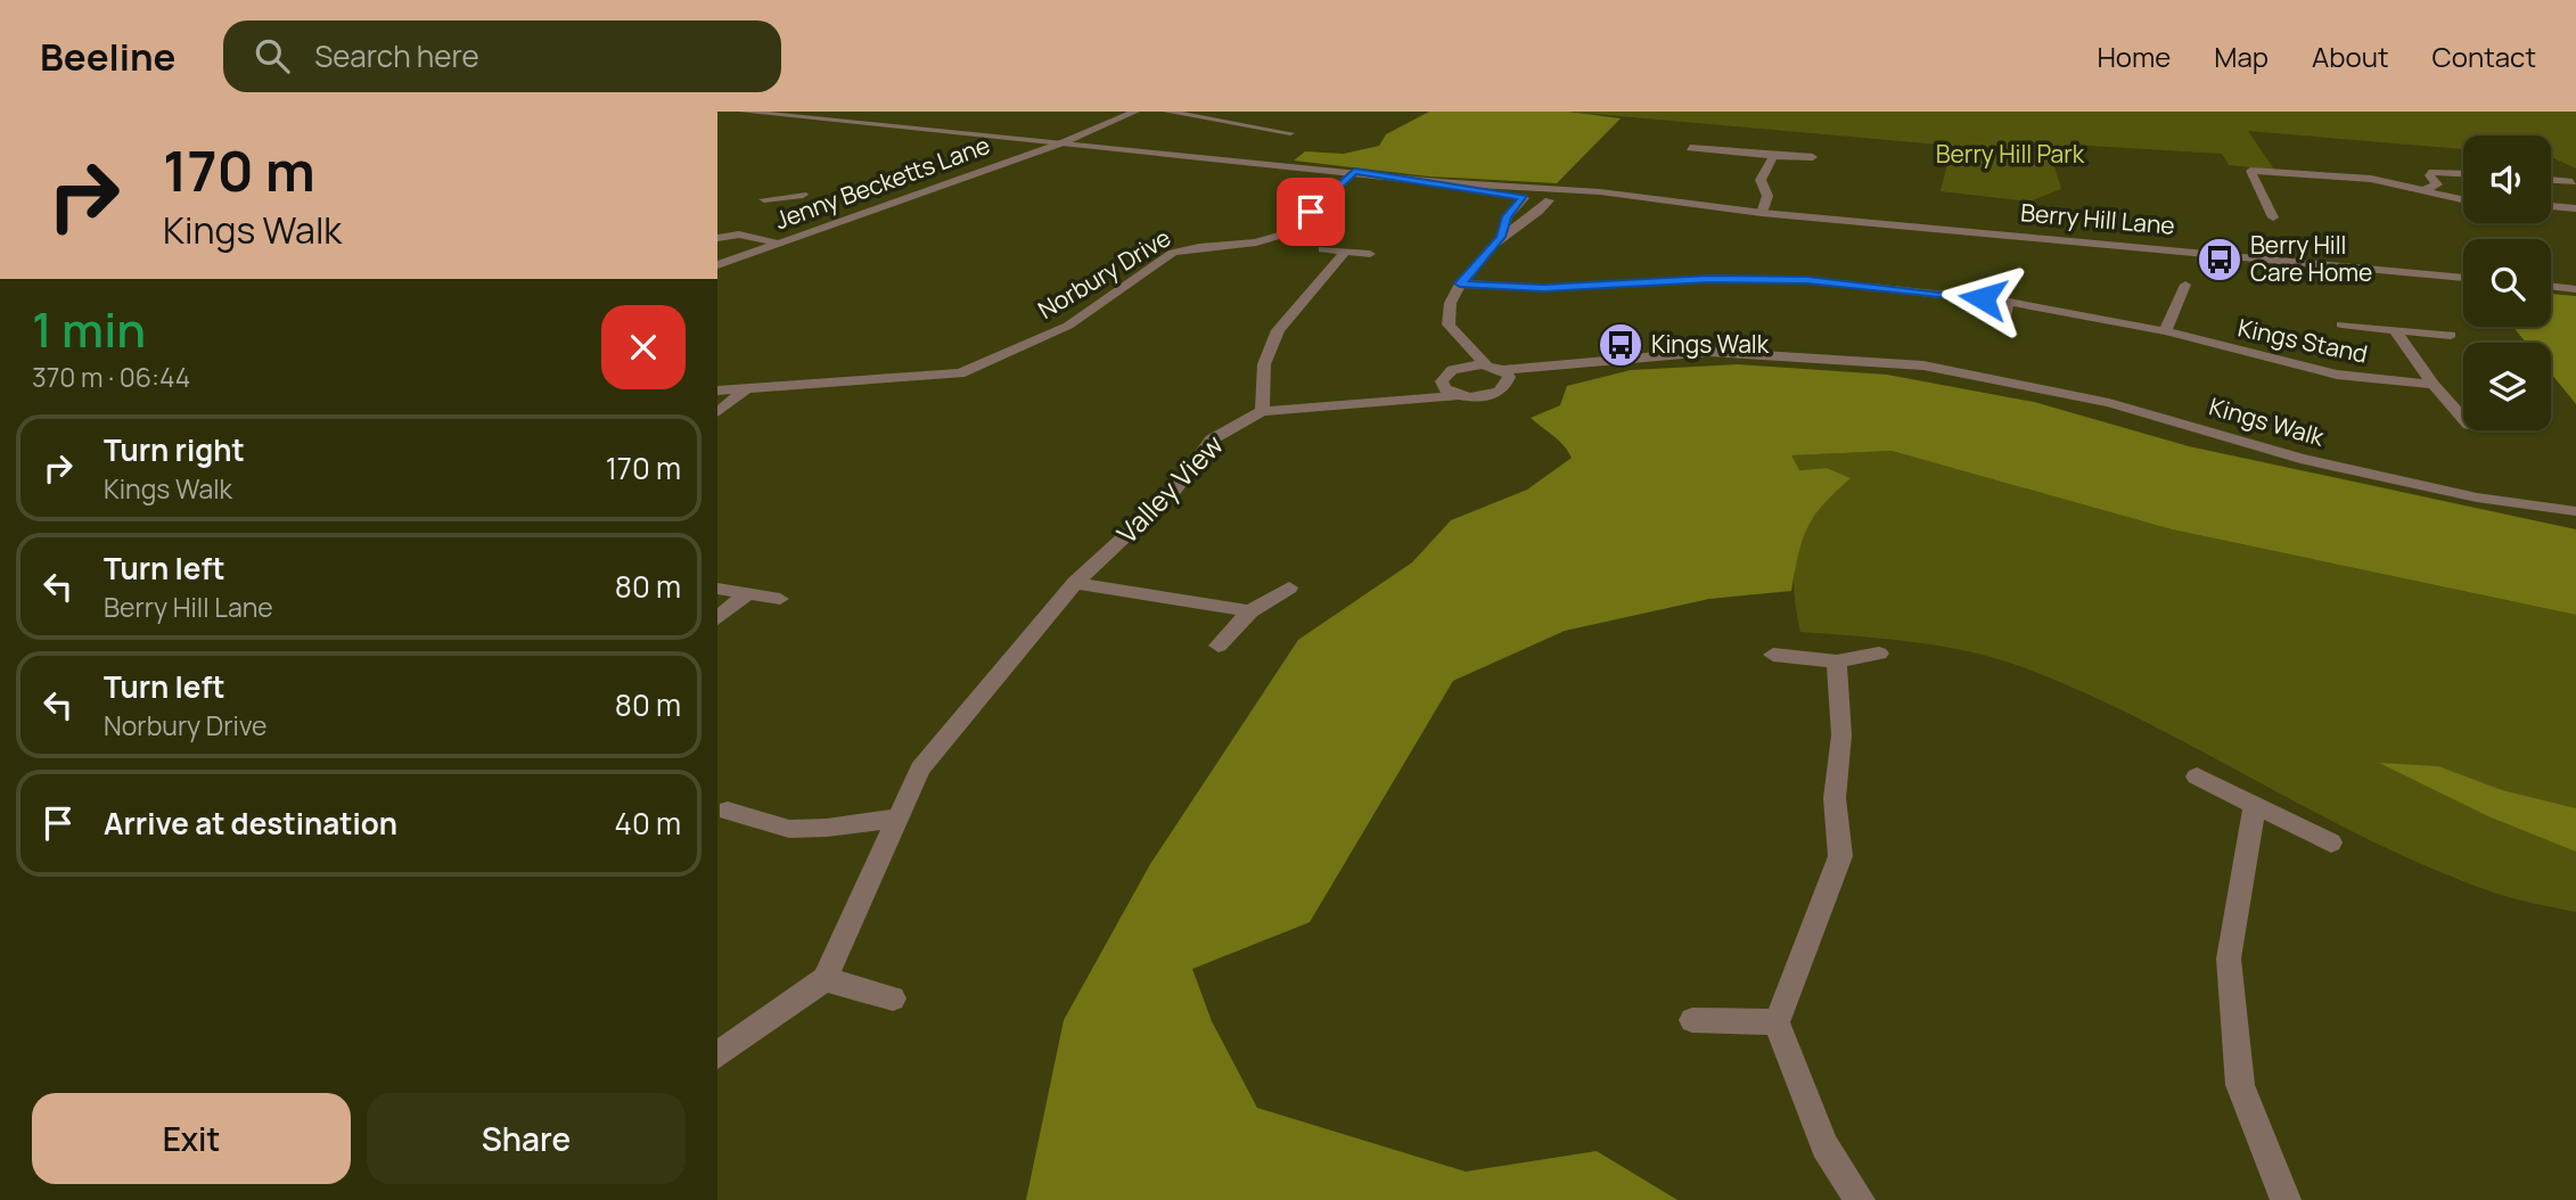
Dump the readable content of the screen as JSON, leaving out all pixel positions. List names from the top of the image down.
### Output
{
  "streets": {
    "street": [
      "Jenny Becketts Lane",
      "Berry Hill Lane",
      "Norbury Drive",
      "Kings Stand",
      "Kings Walk",
      "Valley View"
    ]
  },
  "crossings": [
    ["Jenny Becketts Lane", "Berry Hill Lane"],
    ["Berry Hill Lane", "Norbury Drive"],
    ["Kings Walk", "Valley View"]
  ],
  "parks": ["Berry Hill Park"],
  "places": {
    "bus stop": ["Berry Hill Care Home", "Kings Walk"]
  },
  "page": {
    "header": "Beeline",
    "search": "Search here",
    "nav": [
      "Home",
      "Map",
      "About",
      "Contact"
    ],
    "turn": ["170 m", "Kings Walk"],
    "heading": ["1 min", "370 m · 06:44"],
    "list": [
      {
        "name": "Turn right",
        "note": "Kings Walk",
        "value": "170 m"
      },
      {
        "name": "Turn left",
        "note": "Berry Hill Lane",
        "value": "80 m"
      },
      {
        "name": "Turn left",
        "note": "Norbury Drive",
        "value": "80 m"
      },
      {
        "name": "Arrive at destination",
        "value": "40 m"
      }
    ],
    "buttons": ["Exit", "Share"]
  }
}
